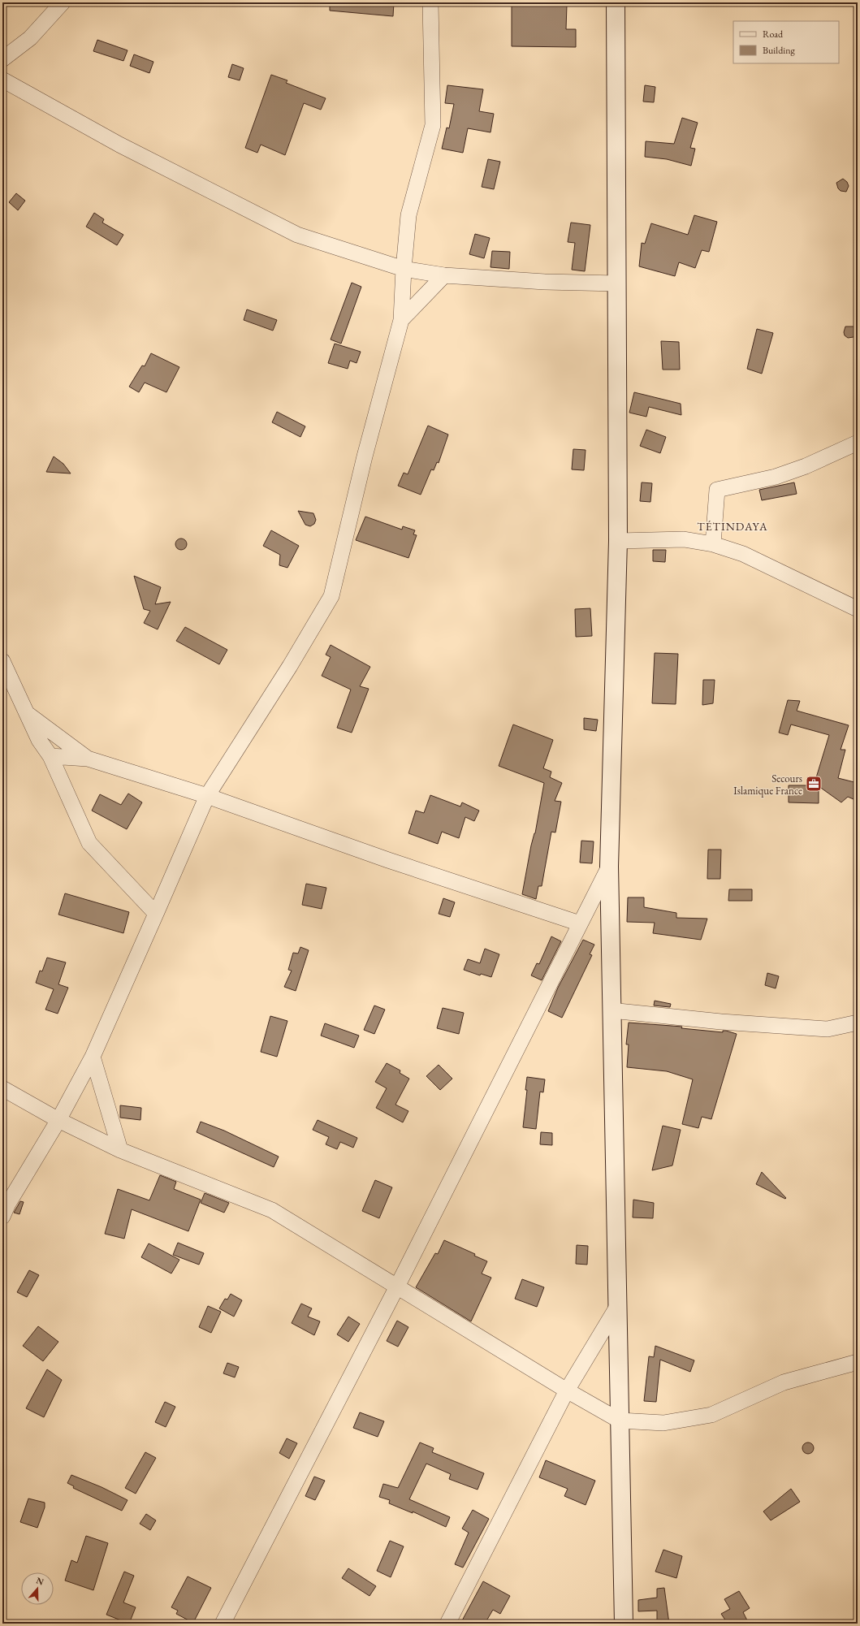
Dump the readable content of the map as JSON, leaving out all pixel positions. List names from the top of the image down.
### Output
{
  "districts": ["TÉTINDAYA"],
  "places": {
    "office": ["Secours Islamique France"]
  },
  "legend": ["Road", "Building"],
  "north": "top"
}
